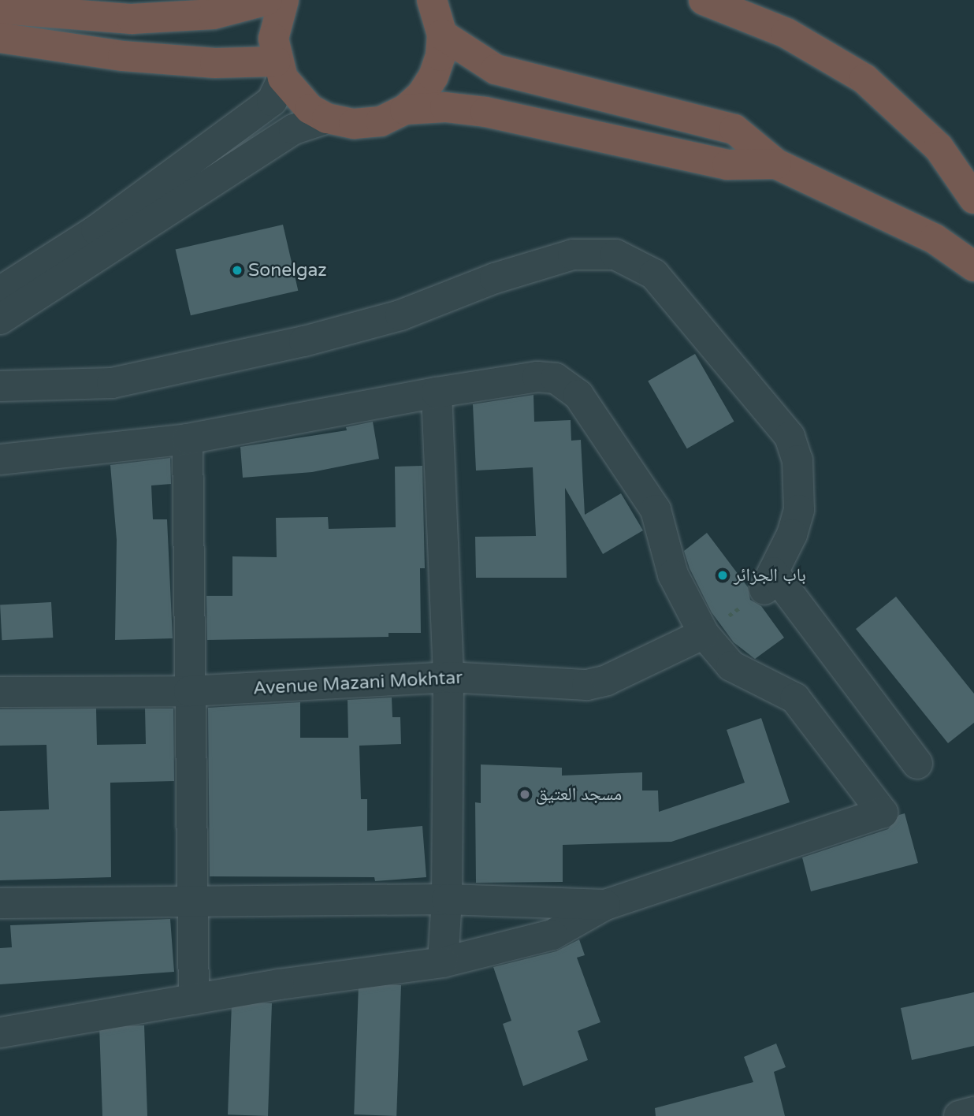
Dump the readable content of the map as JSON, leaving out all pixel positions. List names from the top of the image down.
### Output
{
  "streets": {
    "street": ["Avenue Mazani Mokhtar"]
  },
  "places": ["Sonelgaz", "باب الجزائر", "مسجد العتيق"]
}
